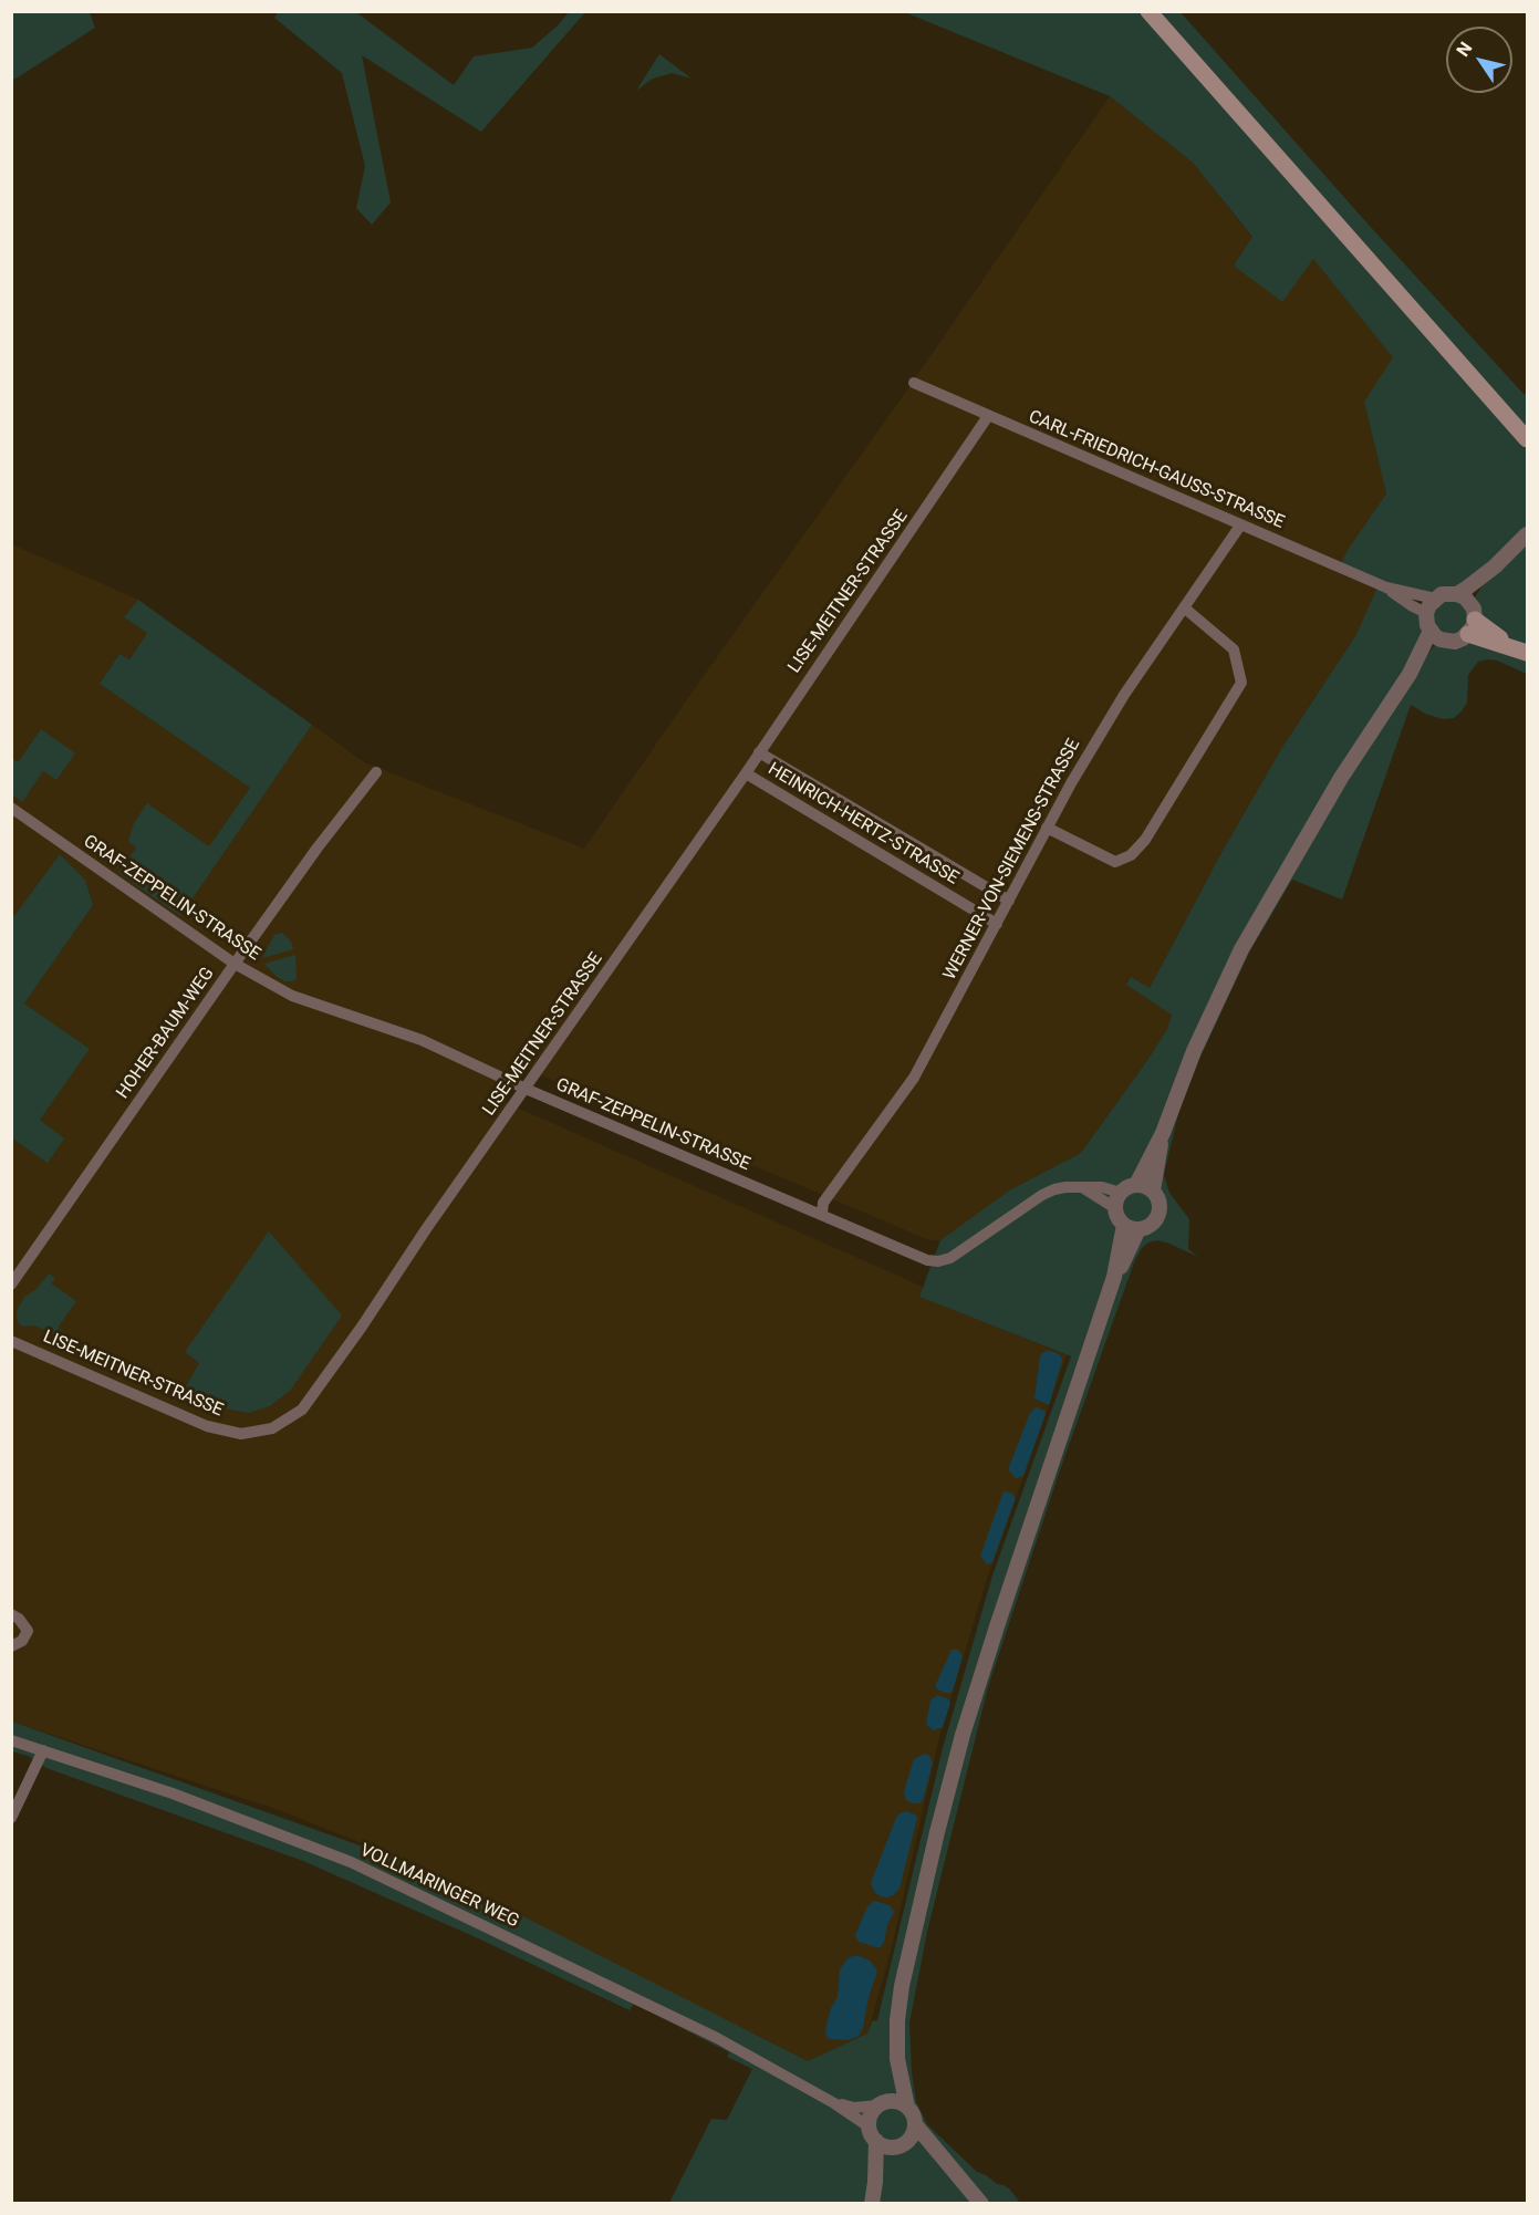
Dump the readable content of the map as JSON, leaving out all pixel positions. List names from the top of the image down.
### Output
{
  "streets": {
    "street": [
      "CARL-FRIEDRICH-GAUSS-STRASSE",
      "LISE-MEITNER-STRASSE",
      "HEINRICH-HERTZ-STRASSE",
      "WERNER-VON-SIEMENS-STRASSE",
      "GRAF-ZEPPELIN-STRASSE",
      "HOHER-BAUM-WEG",
      "VOLLMARINGER WEG"
    ]
  },
  "crossings": [
    ["CARL-FRIEDRICH-GAUSS-STRASSE", "LISE-MEITNER-STRASSE"],
    ["CARL-FRIEDRICH-GAUSS-STRASSE", "WERNER-VON-SIEMENS-STRASSE"],
    ["LISE-MEITNER-STRASSE", "HEINRICH-HERTZ-STRASSE"],
    ["LISE-MEITNER-STRASSE", "GRAF-ZEPPELIN-STRASSE"],
    ["HEINRICH-HERTZ-STRASSE", "WERNER-VON-SIEMENS-STRASSE"],
    ["WERNER-VON-SIEMENS-STRASSE", "GRAF-ZEPPELIN-STRASSE"],
    ["GRAF-ZEPPELIN-STRASSE", "HOHER-BAUM-WEG"]
  ],
  "north": "top left"
}
